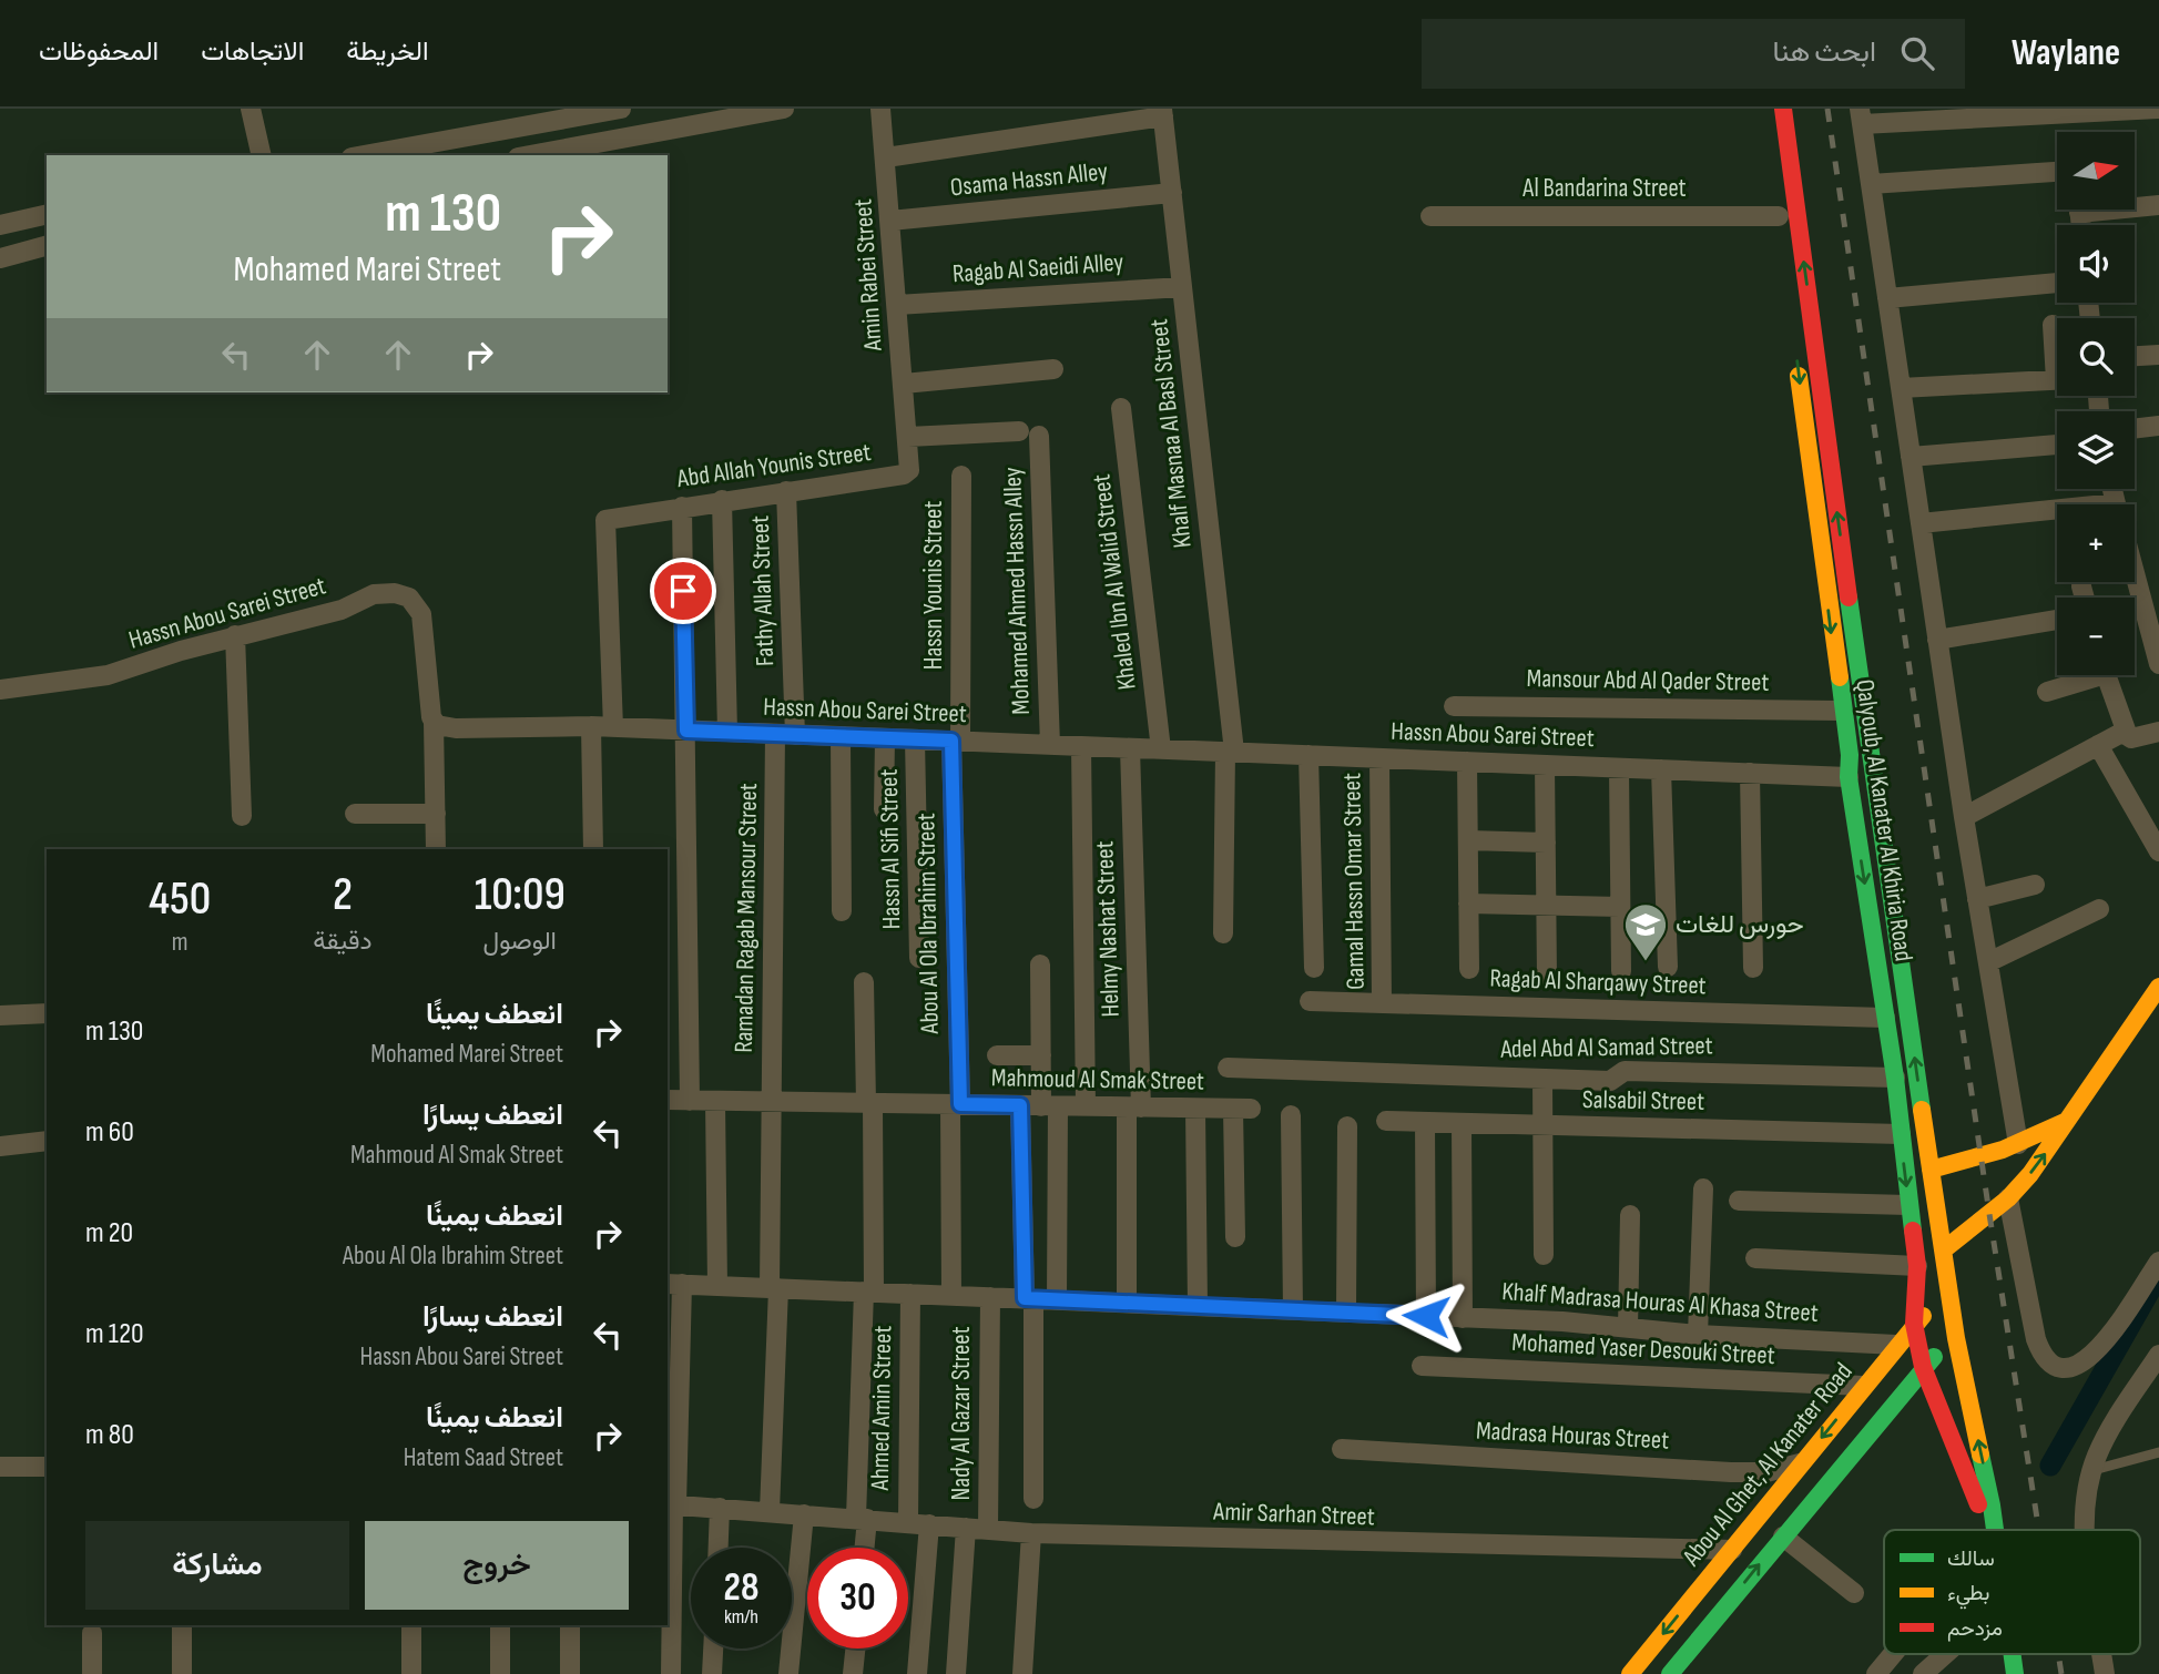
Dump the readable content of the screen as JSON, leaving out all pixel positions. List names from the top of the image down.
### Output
{
  "streets": {
    "main road": ["Qalyoub, Al Kanater Al Khiria Road", "Abou Al Ghet, Al Kanater Road"],
    "street": [
      "Osama Hassn Alley",
      "Al Bandarina Street",
      "Ragab Al Saeidi Alley",
      "Amin Rabei Street",
      "Khalf Masnaa Al Basl Street",
      "Abd Allah Younis Street",
      "Khaled Ibn Al Walid Street",
      "Hassn Younis Street",
      "Fathy Allah Street",
      "Mohamed Ahmed Hassn Alley",
      "Hassn Abou Sarei Street",
      "Mansour Abd Al Qader Street",
      "Hassn Al Sifi Street",
      "Gamal Hassn Omar Street",
      "Ramadan Ragab Mansour Street",
      "Abou Al Ola Ibrahim Street",
      "Helmy Nashat Street",
      "Ragab Al Sharqawy Street",
      "Adel Abd Al Samad Street",
      "Mahmoud Al Smak Street",
      "Salsabil Street",
      "Khalf Madrasa Houras Al Khasa Street",
      "Mohamed Yaser Desouki Street",
      "Ahmed Amin Street",
      "Nady Al Gazar Street",
      "Madrasa Houras Street",
      "Amir Sarhan Street"
    ]
  },
  "crossings": [
    ["Osama Hassn Alley", "Amin Rabei Street"],
    ["Osama Hassn Alley", "Khalf Masnaa Al Basl Street"],
    ["Ragab Al Saeidi Alley", "Amin Rabei Street"],
    ["Ragab Al Saeidi Alley", "Khalf Masnaa Al Basl Street"],
    ["Amin Rabei Street", "Abd Allah Younis Street"],
    ["Khalf Masnaa Al Basl Street", "Hassn Abou Sarei Street"],
    ["Abd Allah Younis Street", "Fathy Allah Street"],
    ["Abd Allah Younis Street", "Hassn Abou Sarei Street"],
    ["Khaled Ibn Al Walid Street", "Hassn Abou Sarei Street"],
    ["Hassn Younis Street", "Hassn Abou Sarei Street"],
    ["Hassn Younis Street", "Abou Al Ola Ibrahim Street"],
    ["Fathy Allah Street", "Hassn Abou Sarei Street"],
    ["Fathy Allah Street", "Ramadan Ragab Mansour Street"],
    ["Mohamed Ahmed Hassn Alley", "Hassn Abou Sarei Street"],
    ["Hassn Abou Sarei Street", "Qalyoub, Al Kanater Al Khiria Road"],
    ["Hassn Abou Sarei Street", "Hassn Al Sifi Street"],
    ["Hassn Abou Sarei Street", "Gamal Hassn Omar Street"],
    ["Hassn Abou Sarei Street", "Ramadan Ragab Mansour Street"],
    ["Hassn Abou Sarei Street", "Abou Al Ola Ibrahim Street"],
    ["Hassn Abou Sarei Street", "Helmy Nashat Street"],
    ["Mansour Abd Al Qader Street", "Qalyoub, Al Kanater Al Khiria Road"],
    ["Qalyoub, Al Kanater Al Khiria Road", "Ragab Al Sharqawy Street"],
    ["Qalyoub, Al Kanater Al Khiria Road", "Adel Abd Al Samad Street"],
    ["Qalyoub, Al Kanater Al Khiria Road", "Salsabil Street"],
    ["Qalyoub, Al Kanater Al Khiria Road", "Abou Al Ghet, Al Kanater Road"],
    ["Gamal Hassn Omar Street", "Ragab Al Sharqawy Street"],
    ["Ramadan Ragab Mansour Street", "Mahmoud Al Smak Street"],
    ["Ramadan Ragab Mansour Street", "Khalf Madrasa Houras Al Khasa Street"],
    ["Ramadan Ragab Mansour Street", "Amir Sarhan Street"],
    ["Abou Al Ola Ibrahim Street", "Mahmoud Al Smak Street"],
    ["Abou Al Ola Ibrahim Street", "Khalf Madrasa Houras Al Khasa Street"],
    ["Helmy Nashat Street", "Mahmoud Al Smak Street"],
    ["Helmy Nashat Street", "Khalf Madrasa Houras Al Khasa Street"],
    ["Khalf Madrasa Houras Al Khasa Street", "Ahmed Amin Street"],
    ["Khalf Madrasa Houras Al Khasa Street", "Nady Al Gazar Street"],
    ["Khalf Madrasa Houras Al Khasa Street", "Abou Al Ghet, Al Kanater Road"],
    ["Mohamed Yaser Desouki Street", "Abou Al Ghet, Al Kanater Road"],
    ["Ahmed Amin Street", "Amir Sarhan Street"],
    ["Nady Al Gazar Street", "Amir Sarhan Street"],
    ["Madrasa Houras Street", "Abou Al Ghet, Al Kanater Road"],
    ["Abou Al Ghet, Al Kanater Road", "Amir Sarhan Street"]
  ],
  "places": {
    "school or university": ["حورس للغات"]
  },
  "legend": ["سالك", "بطيء", "مزدحم"],
  "north": "right",
  "page": {
    "header": "Waylane",
    "search": "ابحث هنا",
    "nav": ["الخريطة", "الاتجاهات", "المحفوظات"],
    "map_buttons": ["+", "−"],
    "turn": ["130 m", "Mohamed Marei Street"],
    "eta": [
      "10:09",
      "الوصول",
      "2",
      "دقيقة",
      "450",
      "m"
    ],
    "list": [
      {
        "name": "انعطف يمينًا",
        "note": "Mohamed Marei Street",
        "value": "130 m"
      },
      {
        "name": "انعطف يسارًا",
        "note": "Mahmoud Al Smak Street",
        "value": "60 m"
      },
      {
        "name": "انعطف يمينًا",
        "note": "Abou Al Ola Ibrahim Street",
        "value": "20 m"
      },
      {
        "name": "انعطف يسارًا",
        "note": "Hassn Abou Sarei Street",
        "value": "120 m"
      },
      {
        "name": "انعطف يمينًا",
        "note": "Hatem Saad Street",
        "value": "80 m"
      }
    ],
    "buttons": ["خروج", "مشاركة"],
    "speed": "28 km/h",
    "limit": "30"
  }
}
